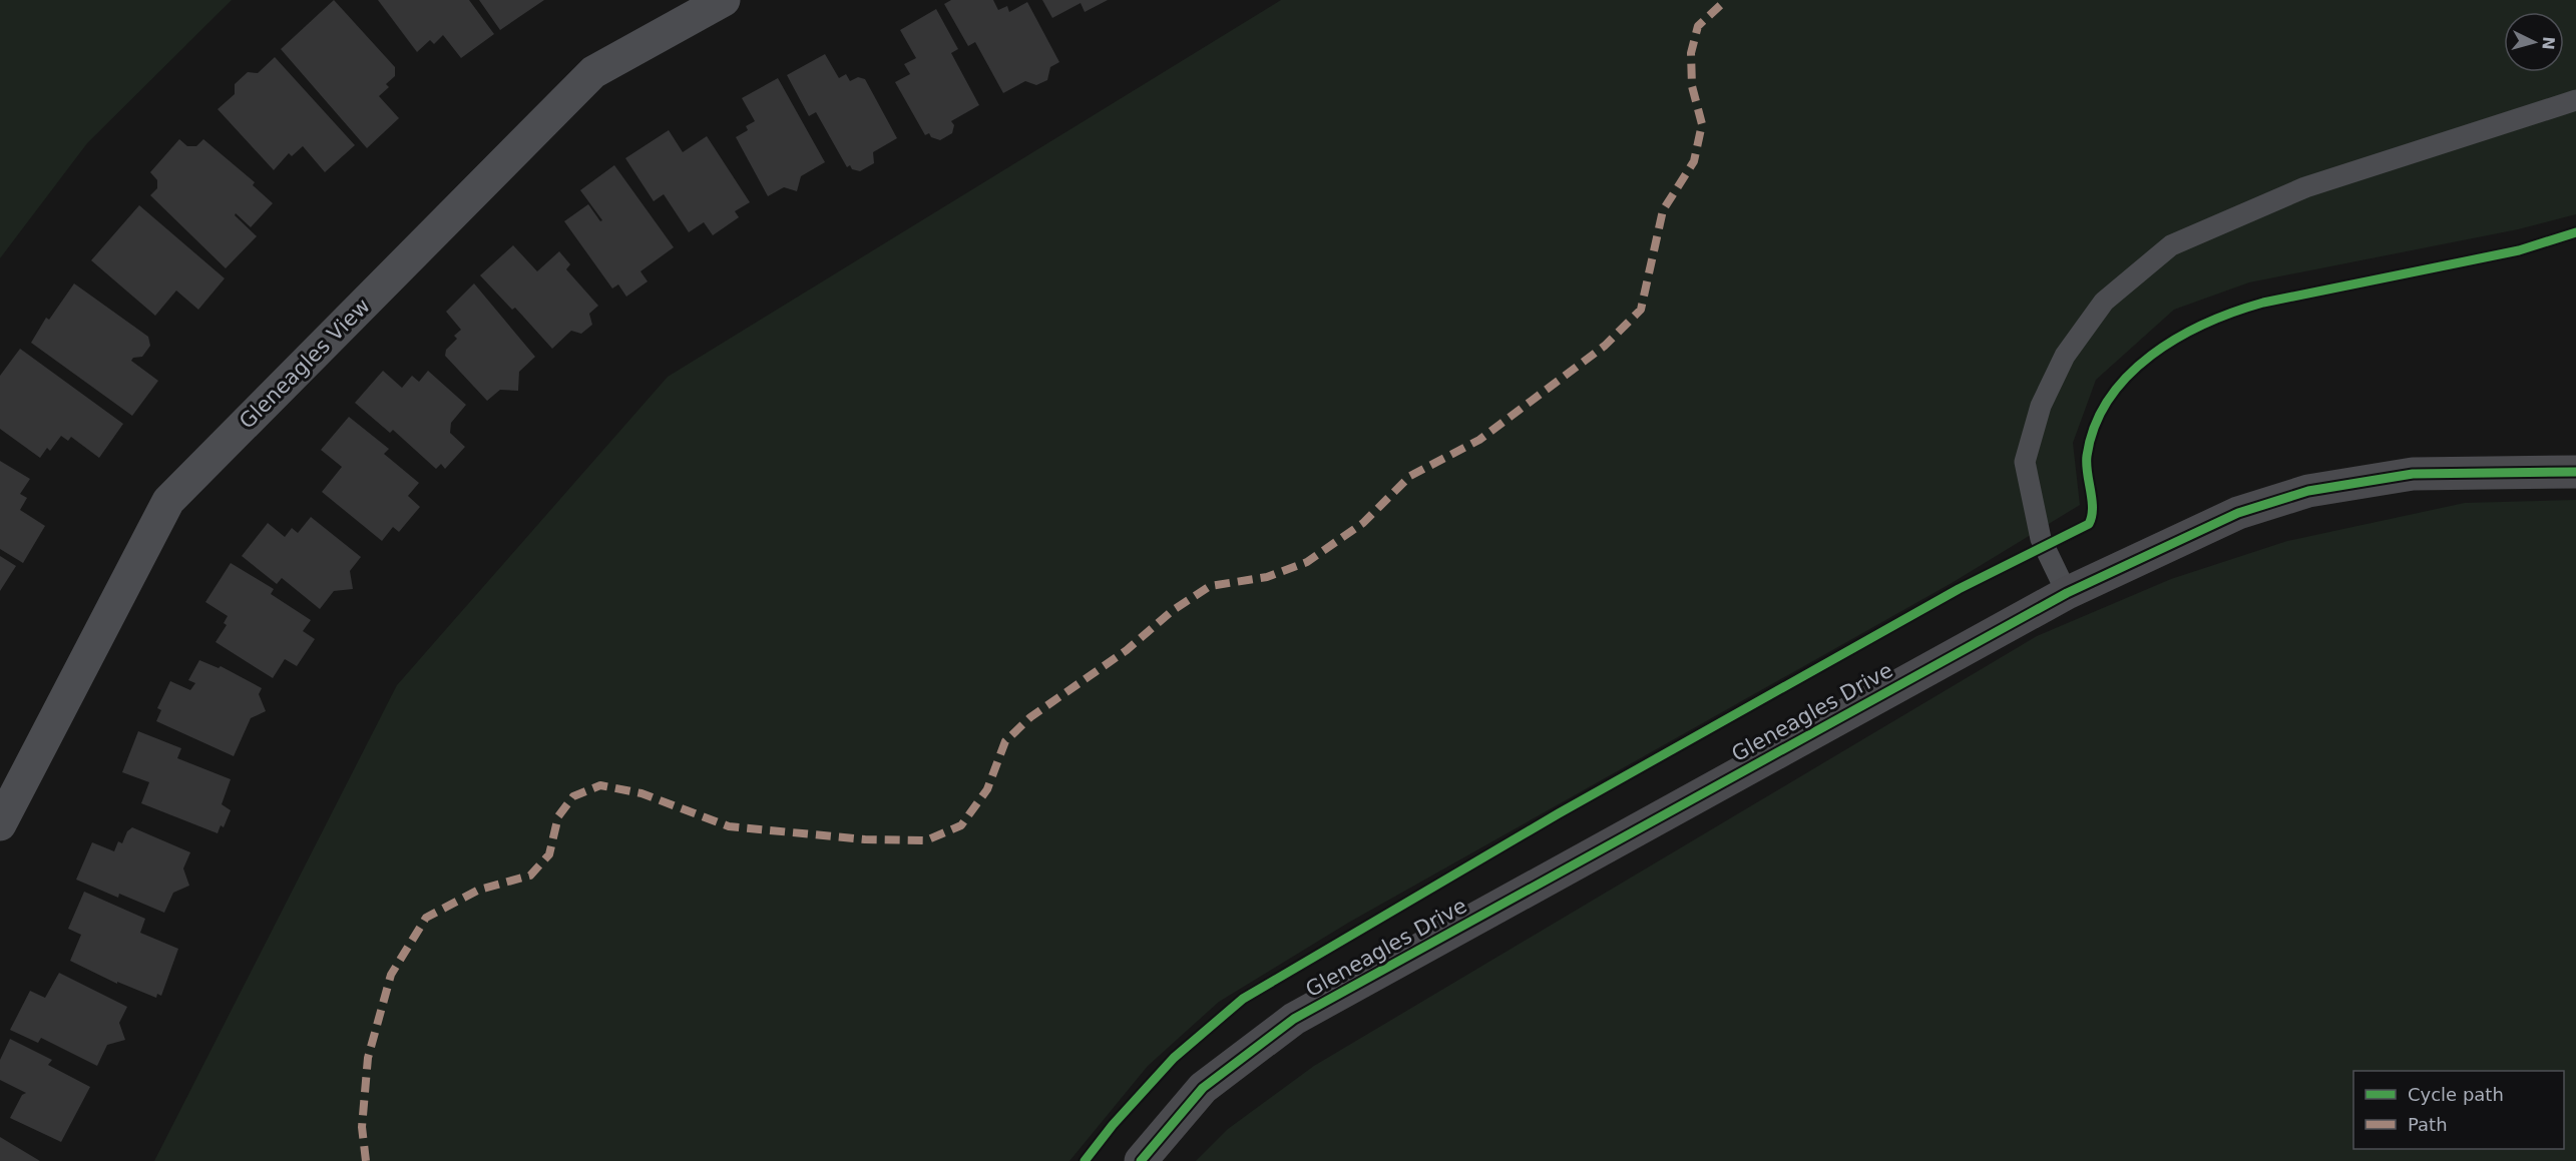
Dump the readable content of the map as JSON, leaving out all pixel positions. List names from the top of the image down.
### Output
{
  "streets": {
    "street": ["Gleneagles View", "Gleneagles Drive"]
  },
  "legend": ["Cycle path", "Path"],
  "north": "right"
}
